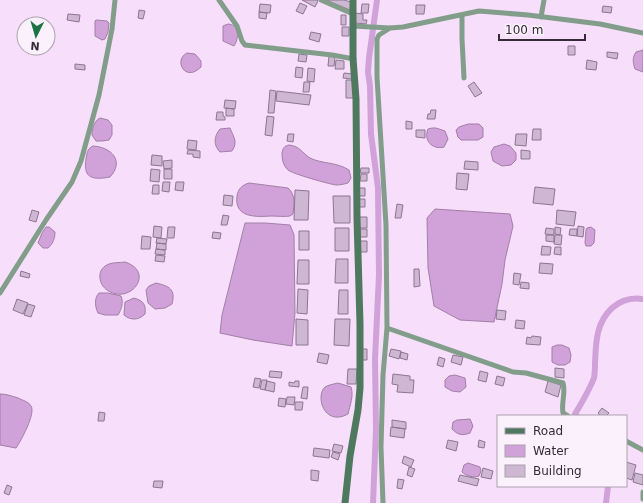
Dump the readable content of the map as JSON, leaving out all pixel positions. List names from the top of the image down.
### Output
{
  "legend": ["Road", "Water", "Building"],
  "scale_bar": "100 m",
  "north": "bottom"
}
